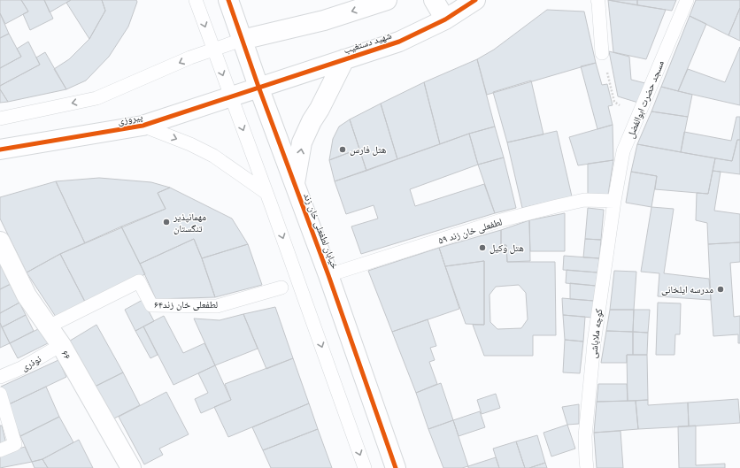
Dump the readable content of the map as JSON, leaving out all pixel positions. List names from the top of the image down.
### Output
{
  "streets": {
    "street": [
      "شهید دستغیب",
      "پیروزی",
      "خیابان لطفعلی خان زند",
      "۶۶"
    ],
    "lane": [
      "مسجد حضرت ابوالفضل",
      "لطفعلی خان زند ۵۹",
      "لطفعلی خان زند۶۴",
      "کوچه ملاباشی",
      "نوذری"
    ]
  },
  "crossings": [
    ["شهید دستغیب", "پیروزی"],
    ["شهید دستغیب", "خیابان لطفعلی خان زند"],
    ["مسجد حضرت ابوالفضل", "لطفعلی خان زند ۵۹"],
    ["مسجد حضرت ابوالفضل", "کوچه ملاباشی"],
    ["پیروزی", "خیابان لطفعلی خان زند"],
    ["خیابان لطفعلی خان زند", "لطفعلی خان زند ۵۹"],
    ["لطفعلی خان زند ۵۹", "کوچه ملاباشی"],
    ["لطفعلی خان زند۶۴", "۶۶"],
    ["۶۶", "نوذری"]
  ],
  "places": [
    "هتل فارس",
    "مهمانپذیر تنگستان",
    "هتل وکیل",
    "مدرسه ایلخانی"
  ]
}
